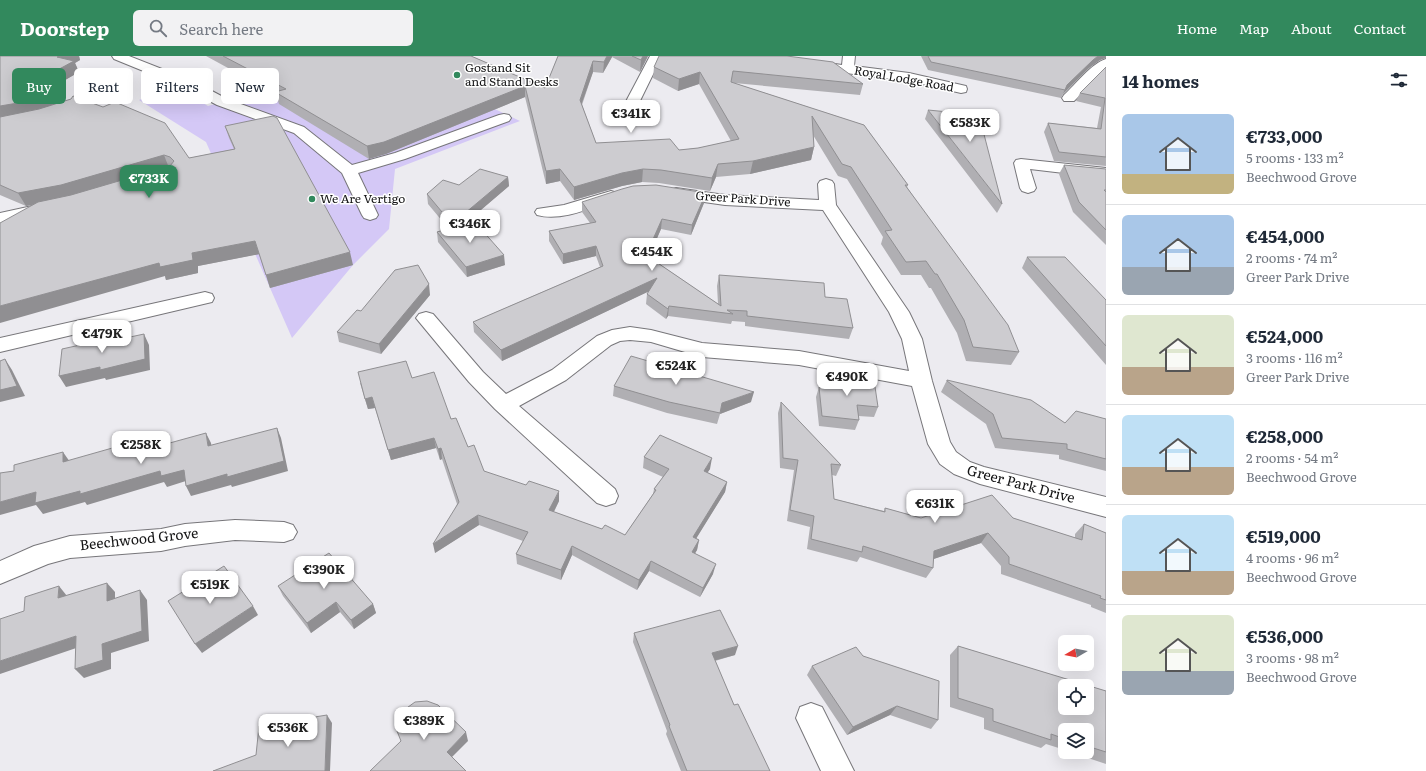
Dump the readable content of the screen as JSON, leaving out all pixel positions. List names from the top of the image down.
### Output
{
  "streets": {
    "street": ["Royal Lodge Road", "Greer Park Drive", "Beechwood Grove"]
  },
  "places": ["Gostand Sit and Stand Desks", "We Are Vertigo"],
  "north": "left",
  "page": {
    "header": "Doorstep",
    "search": "Search here",
    "nav": [
      "Home",
      "Map",
      "About",
      "Contact"
    ],
    "heading": "14 homes",
    "chip": [
      "Buy",
      "Rent",
      "Filters",
      "New"
    ],
    "price": [
      "€341K",
      "€583K",
      "€733K",
      "€346K",
      "€454K",
      "€479K",
      "€524K",
      "€490K",
      "€258K",
      "€631K",
      "€390K",
      "€519K",
      "€389K",
      "€536K"
    ],
    "list": [
      {
        "name": "€733,000",
        "note": "5 rooms · 133 m² · Beechwood Grove"
      },
      {
        "name": "€454,000",
        "note": "2 rooms · 74 m² · Greer Park Drive"
      },
      {
        "name": "€524,000",
        "note": "3 rooms · 116 m² · Greer Park Drive"
      },
      {
        "name": "€258,000",
        "note": "2 rooms · 54 m² · Beechwood Grove"
      },
      {
        "name": "€519,000",
        "note": "4 rooms · 96 m² · Beechwood Grove"
      },
      {
        "name": "€536,000",
        "note": "3 rooms · 98 m² · Beechwood Grove"
      }
    ]
  }
}
